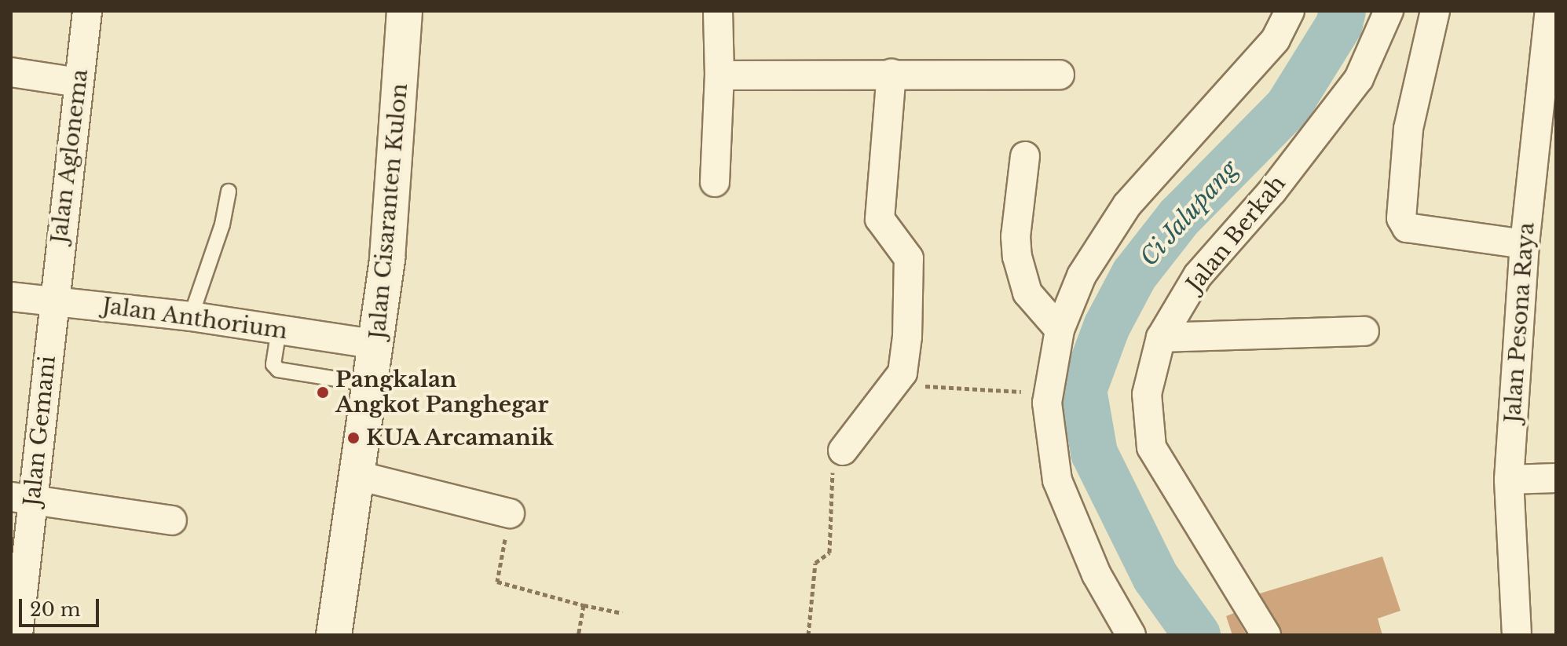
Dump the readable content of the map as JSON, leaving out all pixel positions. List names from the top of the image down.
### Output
{
  "streets": {
    "main road": ["Jalan Cisaranten Kulon"],
    "street": [
      "Jalan Aglonema",
      "Jalan Berkah",
      "Jalan Anthorium",
      "Jalan Pesona Raya",
      "Jalan Gemani"
    ]
  },
  "crossings": [
    ["Jalan Aglonema", "Jalan Anthorium"],
    ["Jalan Aglonema", "Jalan Gemani"],
    ["Jalan Cisaranten Kulon", "Jalan Anthorium"],
    ["Jalan Anthorium", "Jalan Gemani"]
  ],
  "water": ["Ci Jalupang"],
  "places": ["Pangkalan Angkot Panghegar", "KUA Arcamanik"],
  "scale_bar": "20 m"
}
